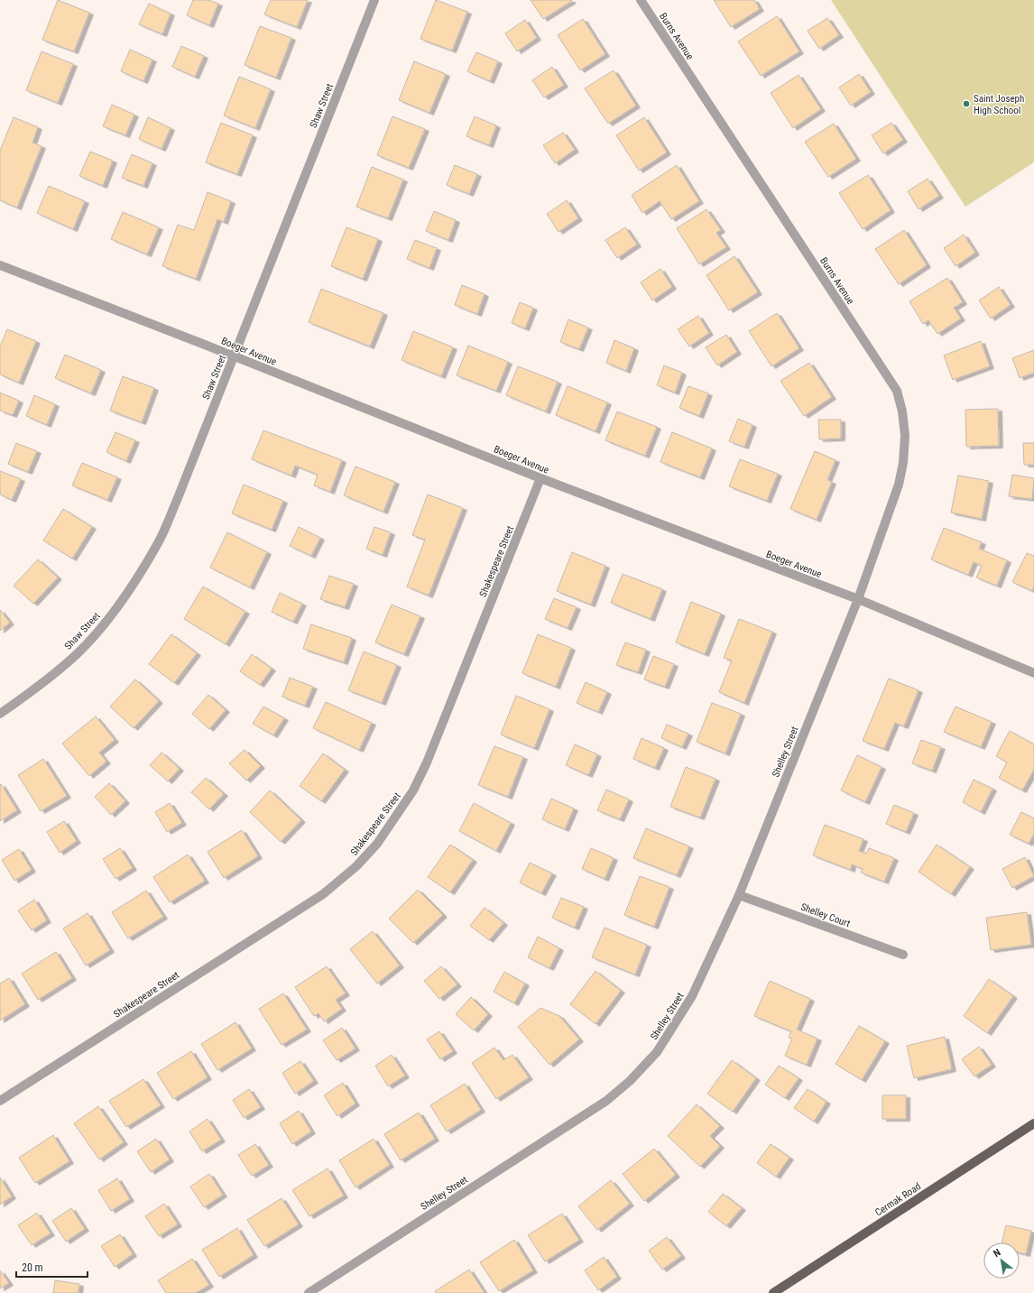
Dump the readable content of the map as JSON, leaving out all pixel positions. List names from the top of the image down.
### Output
{
  "streets": {
    "main road": ["Cermak Road"],
    "street": [
      "Burns Avenue",
      "Shaw Street",
      "Boeger Avenue",
      "Shakespeare Street",
      "Shelley Street",
      "Shelley Court"
    ]
  },
  "crossings": [
    ["Burns Avenue", "Boeger Avenue"],
    ["Burns Avenue", "Shelley Street"],
    ["Shaw Street", "Boeger Avenue"],
    ["Boeger Avenue", "Shakespeare Street"],
    ["Boeger Avenue", "Shelley Street"],
    ["Shelley Street", "Shelley Court"]
  ],
  "places": ["Saint Joseph High School"],
  "scale_bar": "20 m",
  "north": "top left"
}
